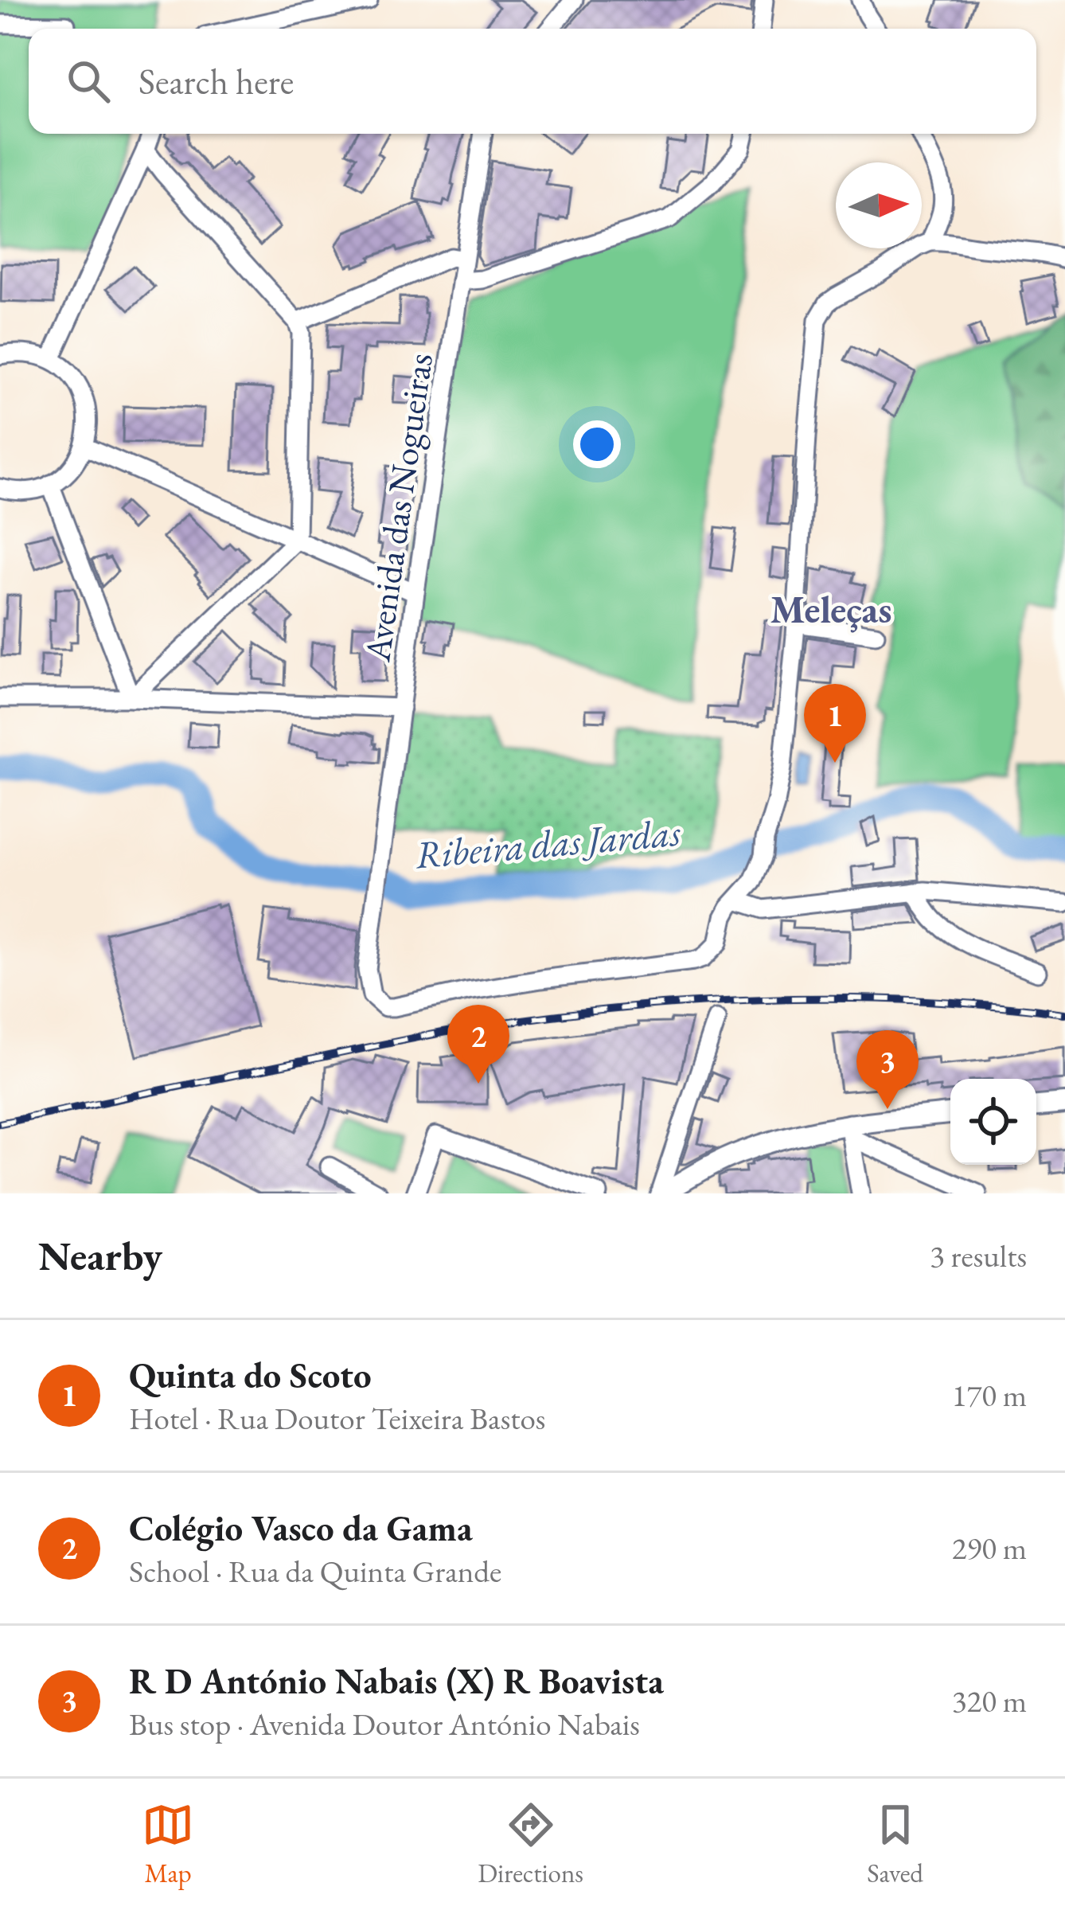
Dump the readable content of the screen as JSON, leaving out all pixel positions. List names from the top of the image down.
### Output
{
  "streets": {
    "street": ["Avenida das Nogueiras"]
  },
  "districts": ["Meleças"],
  "water": ["Ribeira das Jardas"],
  "north": "right",
  "page": {
    "search": "Search here",
    "pins": ["1", "2", "3"],
    "heading": ["Nearby", "3 results"],
    "list": [
      {
        "mark": "1",
        "name": "Quinta do Scoto",
        "note": "Hotel · Rua Doutor Teixeira Bastos",
        "value": "170 m"
      },
      {
        "mark": "2",
        "name": "Colégio Vasco da Gama",
        "note": "School · Rua da Quinta Grande",
        "value": "290 m"
      },
      {
        "mark": "3",
        "name": "R D António Nabais (X) R Boavista",
        "note": "Bus stop · Avenida Doutor António Nabais",
        "value": "320 m"
      }
    ],
    "nav": ["Map", "Directions", "Saved"]
  }
}
